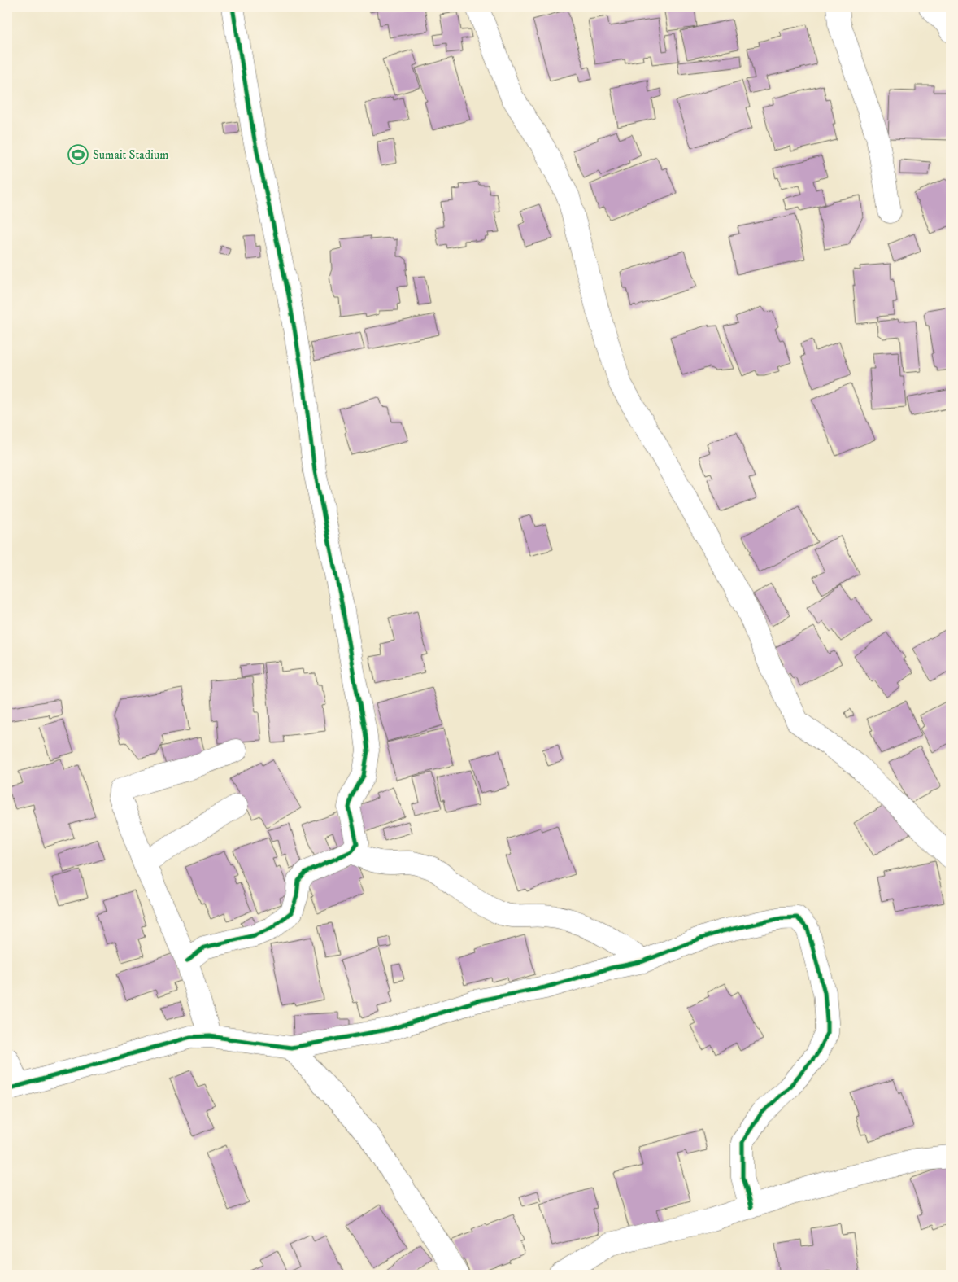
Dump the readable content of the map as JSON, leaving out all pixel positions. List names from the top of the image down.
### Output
{
  "places": {
    "sports": ["Sumait Stadium"]
  }
}
